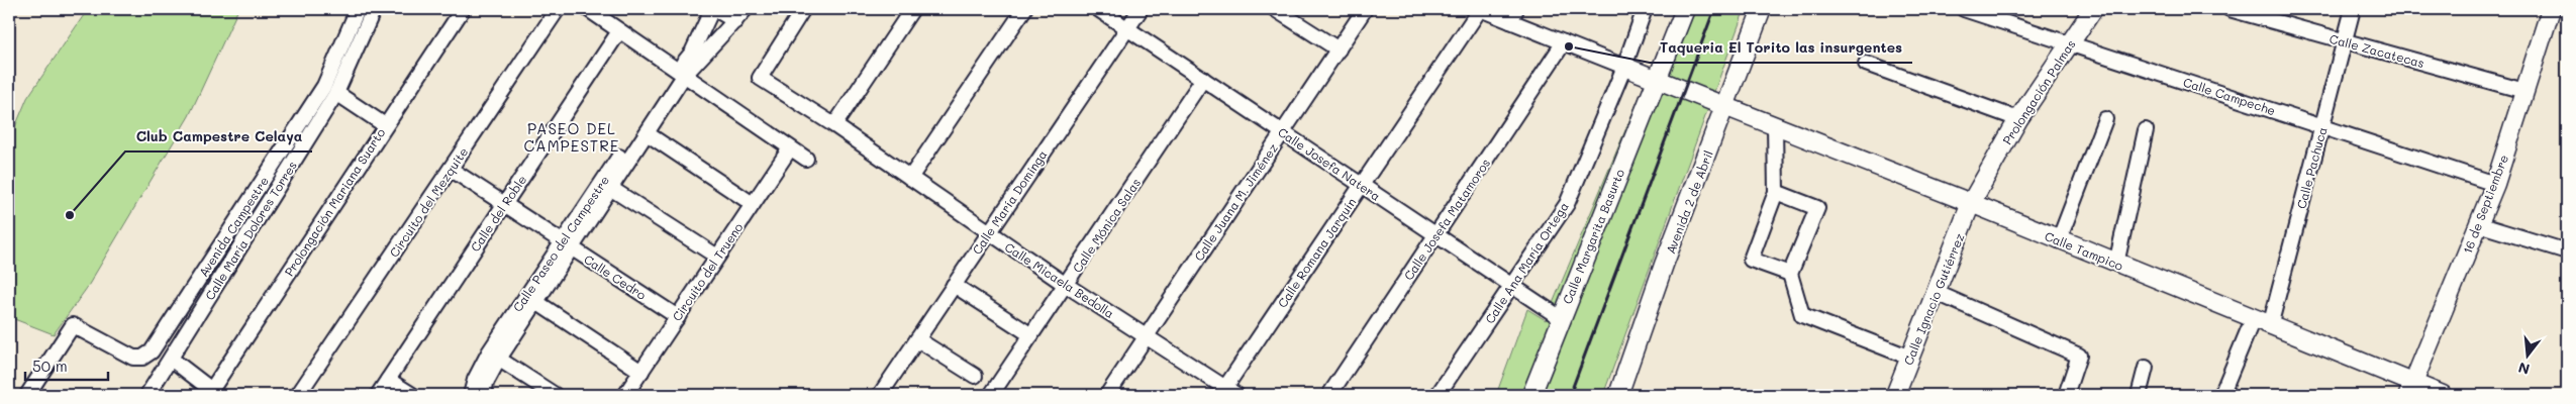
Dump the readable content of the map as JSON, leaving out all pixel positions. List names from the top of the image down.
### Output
{
  "streets": {
    "main road": [
      "Prolongación Palmas",
      "Avenida 2 de Abril",
      "16 de Septiembre",
      "Calle Margarita Basurto",
      "Calle Tampico",
      "Calle Ignacio Gutiérrez"
    ],
    "street": [
      "Calle Zacatecas",
      "Calle Campeche",
      "Calle Josefa Natera",
      "Calle Pachuca",
      "Prolongación Mariana Suarto",
      "Circuito del Mezquite",
      "Calle María Dominga",
      "Calle Juana M. Jiménez",
      "Calle del Roble",
      "Calle Josefa Matamoros",
      "Calle Mónica Salas",
      "Avenida Campestre",
      "Calle María Dolores Torres",
      "Calle Paseo del Campestre",
      "Calle Romana Jarquín",
      "Calle Ana María Ortega",
      "Circuito del Trueno",
      "Calle Cedro",
      "Calle Micaela Bedolla"
    ]
  },
  "crossings": [
    ["Calle Zacatecas", "Calle Pachuca"],
    ["Calle Zacatecas", "16 de Septiembre"],
    ["Prolongación Palmas", "Calle Campeche"],
    ["Prolongación Palmas", "Calle Tampico"],
    ["Prolongación Palmas", "Calle Ignacio Gutiérrez"],
    ["Calle Campeche", "Calle Pachuca"],
    ["Calle Campeche", "16 de Septiembre"],
    ["Calle Josefa Natera", "Calle María Dominga"],
    ["Calle Josefa Natera", "Calle Juana M. Jiménez"],
    ["Calle Josefa Natera", "Calle Josefa Matamoros"],
    ["Calle Josefa Natera", "Calle Mónica Salas"],
    ["Calle Josefa Natera", "Calle Margarita Basurto"],
    ["Calle Josefa Natera", "Calle Romana Jarquín"],
    ["Calle Josefa Natera", "Calle Ana María Ortega"],
    ["Calle Pachuca", "Calle Tampico"],
    ["Circuito del Mezquite", "Calle Cedro"],
    ["Calle María Dominga", "Calle Micaela Bedolla"],
    ["Calle Juana M. Jiménez", "Calle Micaela Bedolla"],
    ["Avenida 2 de Abril", "Calle Tampico"],
    ["16 de Septiembre", "Calle Tampico"],
    ["Calle del Roble", "Calle Cedro"],
    ["Calle Mónica Salas", "Calle Micaela Bedolla"],
    ["Calle Margarita Basurto", "Calle Tampico"],
    ["Calle Paseo del Campestre", "Calle Cedro"],
    ["Calle Tampico", "Calle Ana María Ortega"],
    ["Calle Tampico", "Calle Ignacio Gutiérrez"],
    ["Calle Romana Jarquín", "Calle Micaela Bedolla"],
    ["Circuito del Trueno", "Calle Cedro"]
  ],
  "districts": ["PASEO DEL CAMPESTRE"],
  "places": ["Taqueria El Torito las insurgentes", "Club Campestre Celaya"],
  "scale_bar": "50 m",
  "north": "bottom"
}
